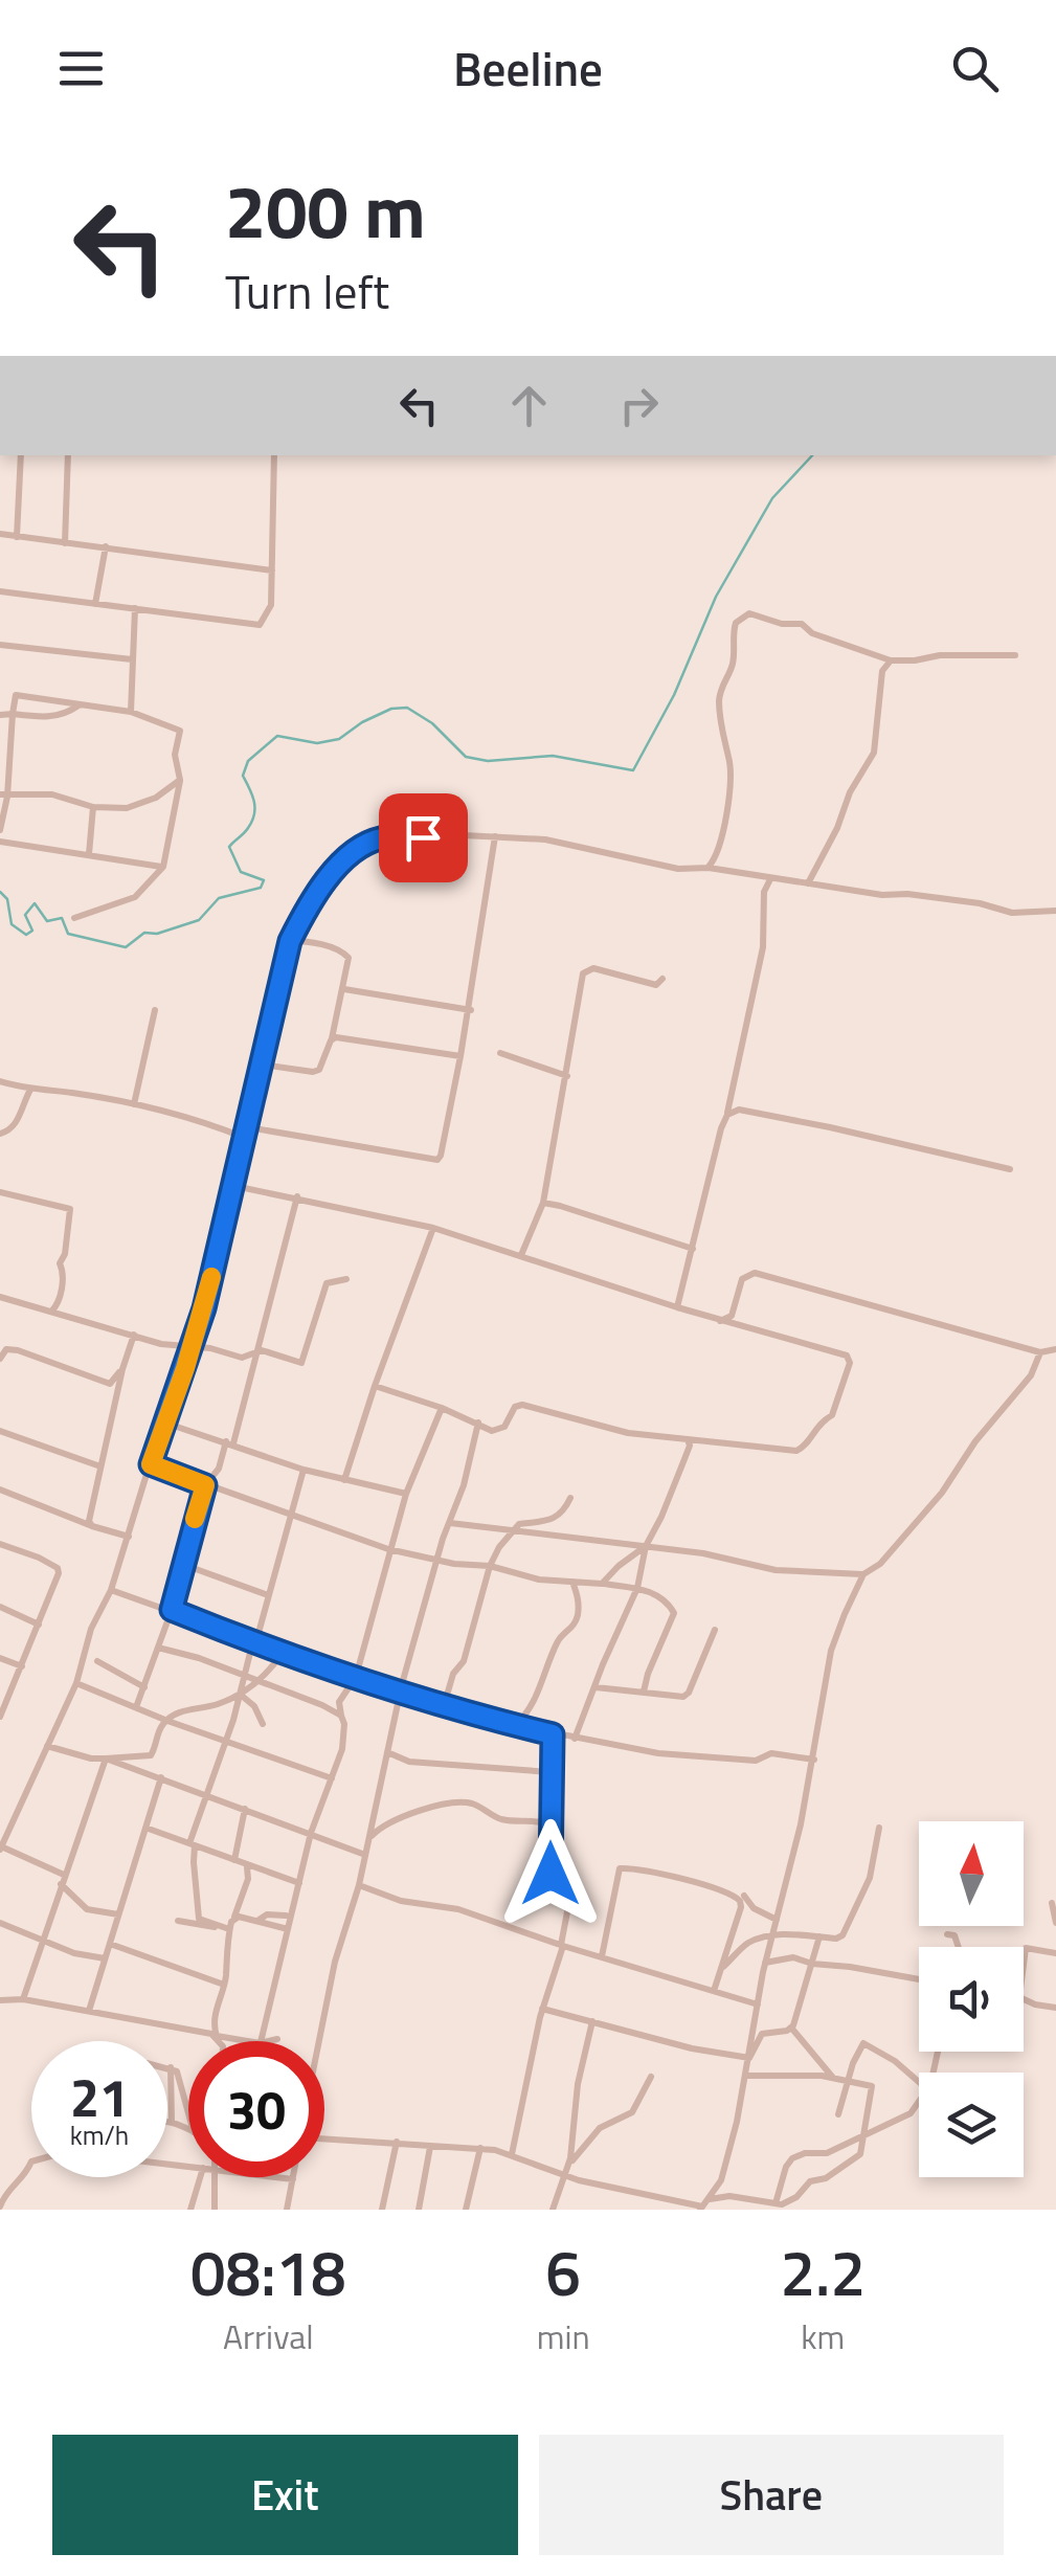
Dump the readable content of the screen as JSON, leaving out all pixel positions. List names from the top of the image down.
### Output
{
  "north": "top",
  "page": {
    "header": "Beeline",
    "turn": ["200 m", "Turn left"],
    "speed": "21 km/h",
    "limit": "30",
    "eta": [
      "08:18",
      "Arrival",
      "6",
      "min",
      "2.2",
      "km"
    ],
    "buttons": ["Exit", "Share"]
  }
}
